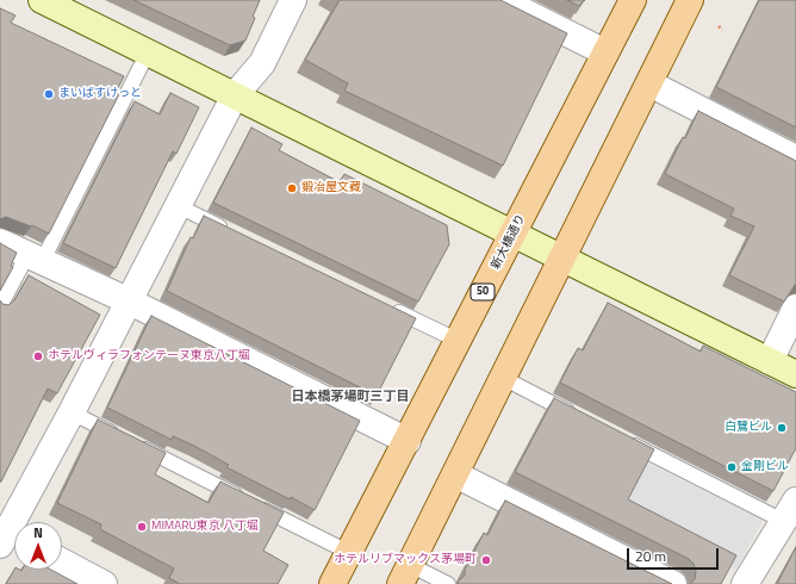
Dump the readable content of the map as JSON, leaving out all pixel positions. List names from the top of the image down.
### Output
{
  "streets": {
    "main road": ["新大橋通り", "50"]
  },
  "districts": ["日本橋茅場町三丁目"],
  "places": [
    "まいばすけっと",
    "鍛冶屋文藏",
    "ホテルヴィラフォンテーヌ東京八丁堀",
    "白鷺ビル",
    "金剛ビル",
    "MIMARU東京 八丁堀",
    "ホテルリブマックス茅場町"
  ],
  "scale_bar": "20 m",
  "north": "top"
}
